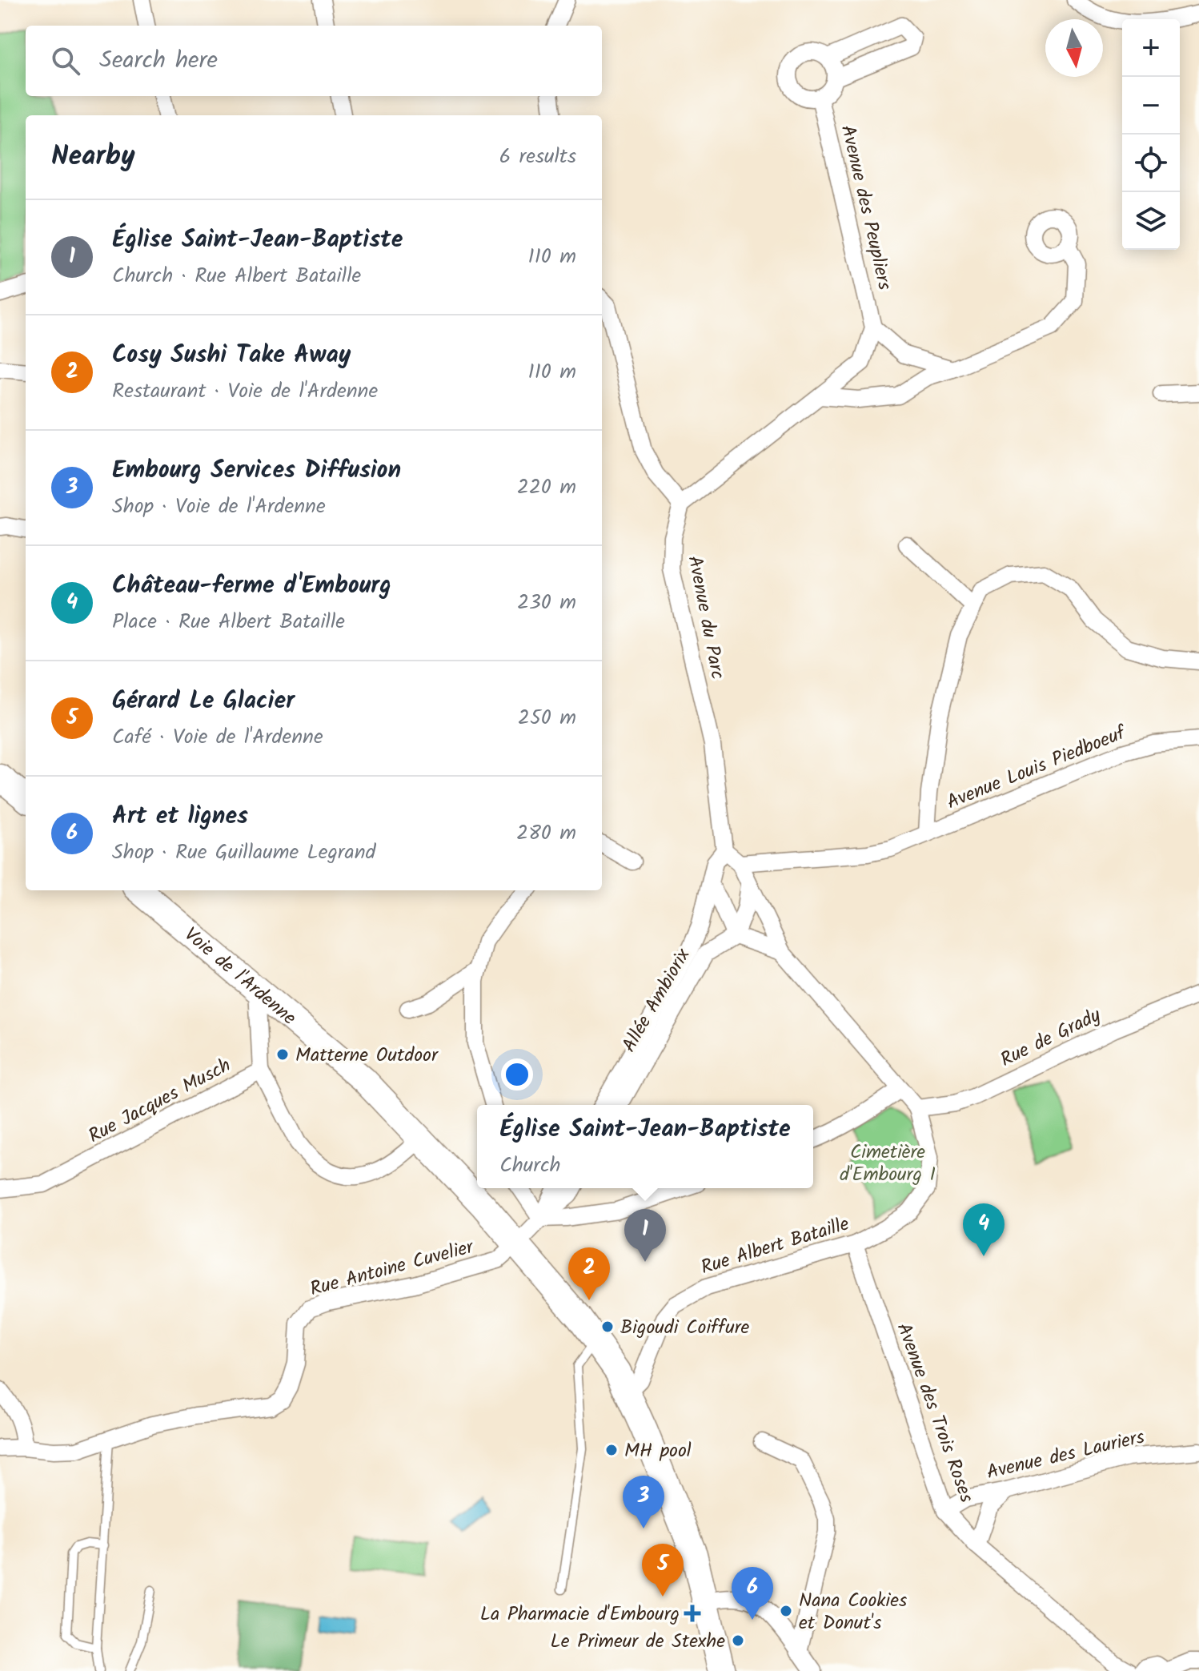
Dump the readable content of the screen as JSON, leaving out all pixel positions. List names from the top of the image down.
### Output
{
  "streets": {
    "main road": ["Voie de l'Ardenne"],
    "street": [
      "Avenue des Peupliers",
      "Avenue du Parc",
      "Avenue Louis Piedboeuf",
      "Allée Ambiorix",
      "Rue de Grady",
      "Rue Jacques Musch",
      "Rue Albert Bataille",
      "Rue Antoine Cuvelier",
      "Avenue des Trois Roses",
      "Avenue des Lauriers"
    ]
  },
  "crossings": [
    ["Voie de l'Ardenne", "Rue Jacques Musch"],
    ["Voie de l'Ardenne", "Rue Albert Bataille"],
    ["Voie de l'Ardenne", "Rue Antoine Cuvelier"],
    ["Rue de Grady", "Rue Albert Bataille"],
    ["Rue Albert Bataille", "Avenue des Trois Roses"],
    ["Avenue des Trois Roses", "Avenue des Lauriers"]
  ],
  "parks": ["Cimetière d'Embourg I"],
  "places": {
    "other": [
      "Matterne Outdoor",
      "Bigoudi Coiffure",
      "MH pool",
      "Nana Cookies et Donut's",
      "Le Primeur de Stexhe"
    ],
    "health": ["La Pharmacie d'Embourg"]
  },
  "north": "bottom",
  "page": {
    "map_buttons": ["+", "−"],
    "search": "Search here",
    "heading": ["Nearby", "6 results"],
    "list": [
      {
        "mark": "1",
        "name": "Église Saint-Jean-Baptiste",
        "note": "Church · Rue Albert Bataille",
        "value": "110 m"
      },
      {
        "mark": "2",
        "name": "Cosy Sushi Take Away",
        "note": "Restaurant · Voie de l'Ardenne",
        "value": "110 m"
      },
      {
        "mark": "3",
        "name": "Embourg Services Diffusion",
        "note": "Shop · Voie de l'Ardenne",
        "value": "220 m"
      },
      {
        "mark": "4",
        "name": "Château-ferme d'Embourg",
        "note": "Place · Rue Albert Bataille",
        "value": "230 m"
      },
      {
        "mark": "5",
        "name": "Gérard Le Glacier",
        "note": "Café · Voie de l'Ardenne",
        "value": "250 m"
      },
      {
        "mark": "6",
        "name": "Art et lignes",
        "note": "Shop · Rue Guillaume Legrand",
        "value": "280 m"
      }
    ],
    "popup": ["Église Saint-Jean-Baptiste", "Church"],
    "pins": [
      "4",
      "1",
      "2",
      "3",
      "5",
      "6"
    ]
  }
}
